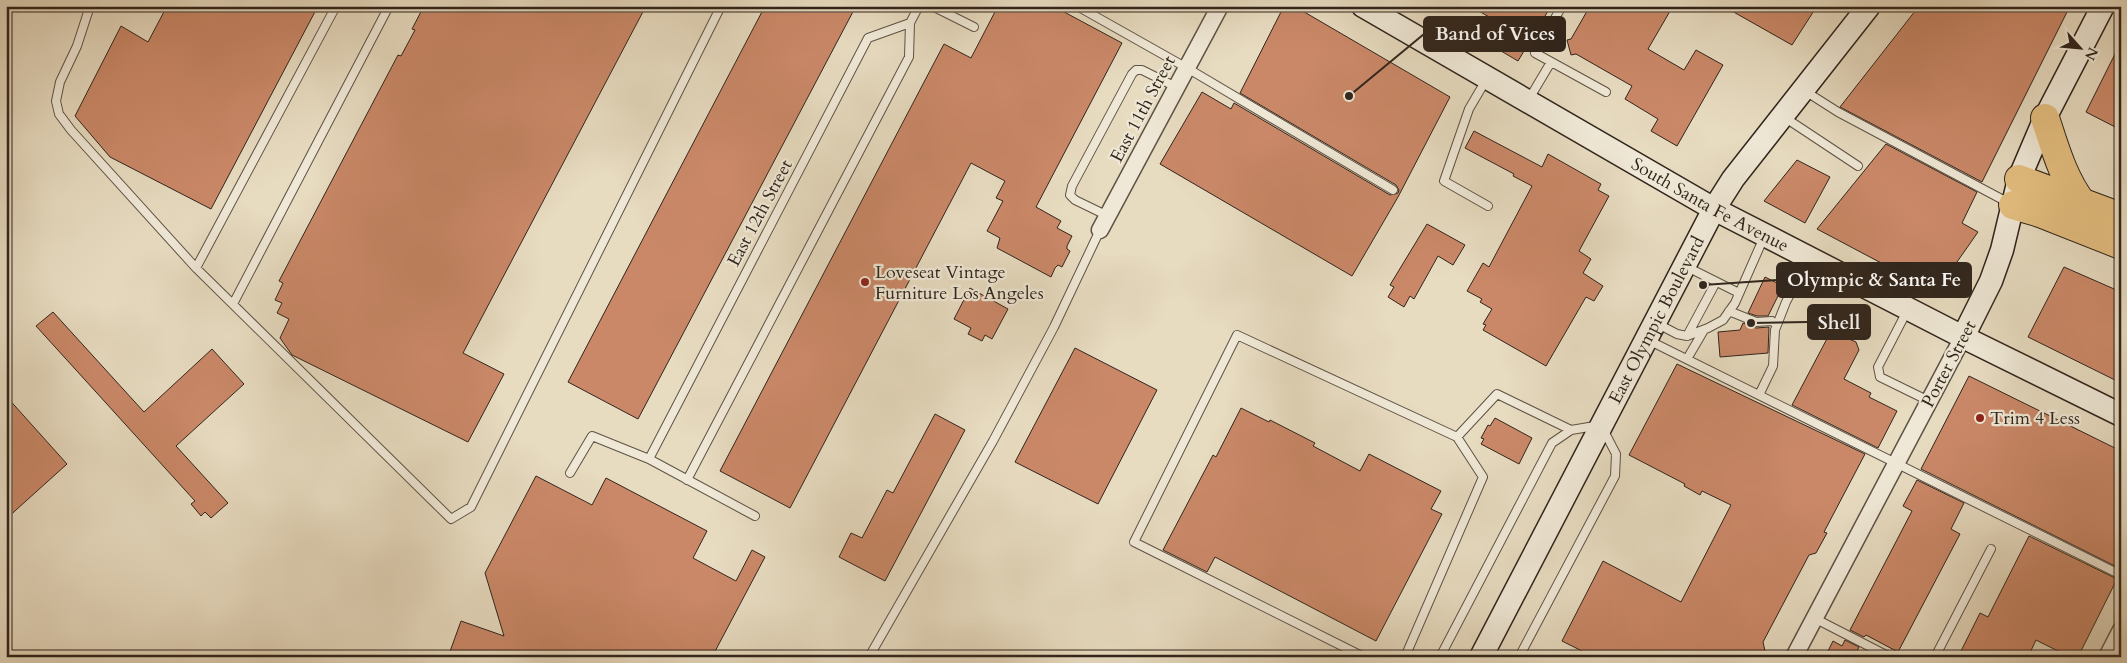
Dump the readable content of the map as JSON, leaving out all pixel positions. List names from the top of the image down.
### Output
{
  "streets": {
    "main road": ["South Santa Fe Avenue", "East Olympic Boulevard", "Porter Street"],
    "street": ["East 11th Street"],
    "lane": ["East 12th Street"]
  },
  "crossings": [
    ["South Santa Fe Avenue", "East Olympic Boulevard"],
    ["South Santa Fe Avenue", "Porter Street"]
  ],
  "places": [
    "Band of Vices",
    "Loveseat Vintage Furniture Los Angeles",
    "Olympic & Santa Fe",
    "Shell",
    "Trim 4 Less"
  ],
  "north": "bottom right"
}
